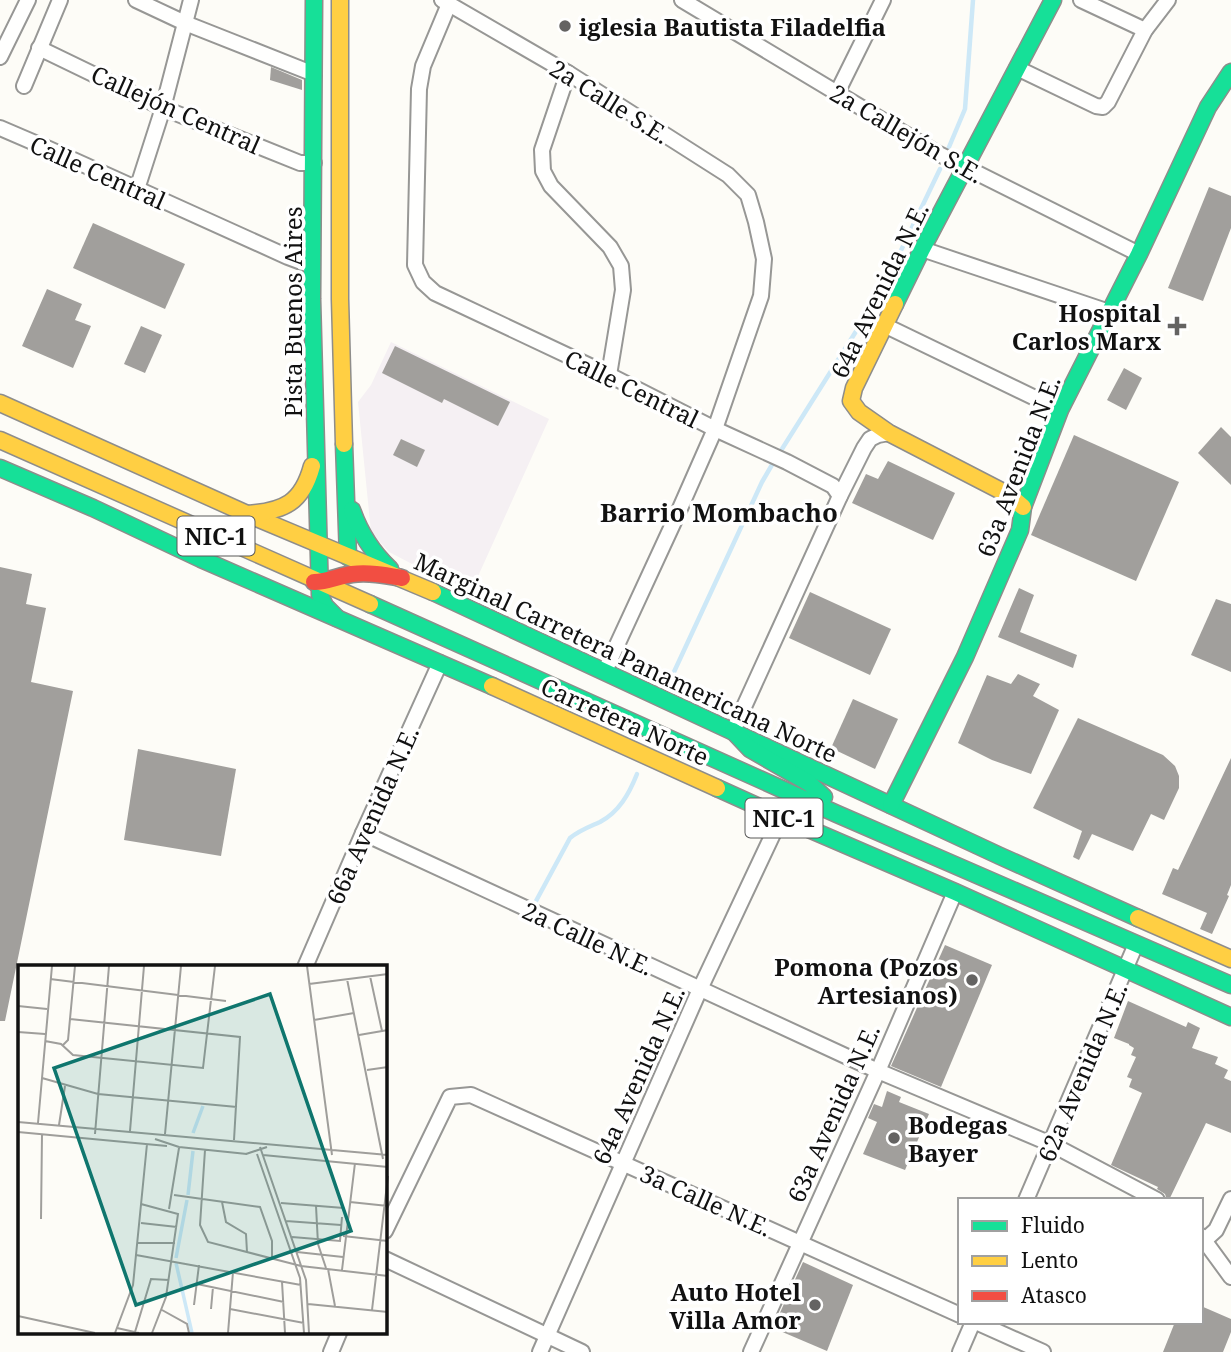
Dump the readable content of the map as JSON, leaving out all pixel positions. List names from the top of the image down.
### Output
{
  "streets": {
    "main road": [
      "64a Avenida N.E.",
      "Pista Buenos Aires",
      "63a Avenida N.E.",
      "NIC-1",
      "Marginal Carretera Panamericana Norte",
      "Carretera Norte"
    ],
    "street": [
      "2a Calle S.E.",
      "Callejón Central",
      "2a Callejón S.E.",
      "Calle Central",
      "66a Avenida N.E.",
      "2a Calle N.E.",
      "62a Avenida N.E.",
      "3a Calle N.E."
    ]
  },
  "crossings": [
    ["2a Calle S.E.", "Calle Central"],
    ["2a Calle S.E.", "Marginal Carretera Panamericana Norte"],
    ["Callejón Central", "Pista Buenos Aires"],
    ["2a Callejón S.E.", "64a Avenida N.E."],
    ["2a Callejón S.E.", "63a Avenida N.E."],
    ["Calle Central", "Pista Buenos Aires"],
    ["64a Avenida N.E.", "Carretera Norte"],
    ["64a Avenida N.E.", "2a Calle N.E."],
    ["64a Avenida N.E.", "3a Calle N.E."],
    ["Pista Buenos Aires", "Marginal Carretera Panamericana Norte"],
    ["Pista Buenos Aires", "Carretera Norte"],
    ["63a Avenida N.E.", "Marginal Carretera Panamericana Norte"],
    ["63a Avenida N.E.", "Carretera Norte"],
    ["63a Avenida N.E.", "2a Calle N.E."],
    ["63a Avenida N.E.", "3a Calle N.E."],
    ["Carretera Norte", "66a Avenida N.E."],
    ["Carretera Norte", "62a Avenida N.E."],
    ["66a Avenida N.E.", "2a Calle N.E."],
    ["2a Calle N.E.", "62a Avenida N.E."]
  ],
  "districts": ["Barrio Mombacho"],
  "places": {
    "other": [
      "iglesia Bautista Filadelfia",
      "Pomona (Pozos Artesianos)",
      "Bodegas Bayer",
      "Auto Hotel Villa Amor"
    ],
    "health": ["Hospital Carlos Marx"]
  },
  "legend": ["Fluido", "Lento", "Atasco"]
}
